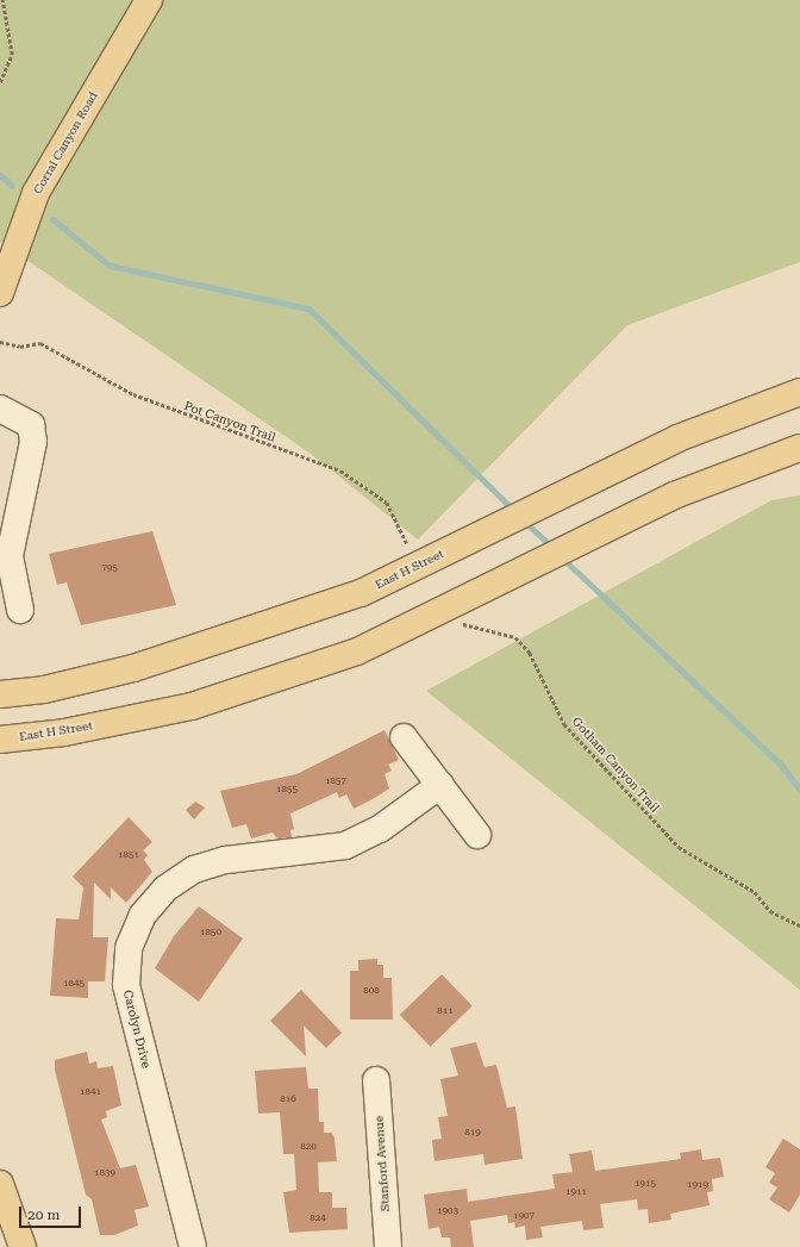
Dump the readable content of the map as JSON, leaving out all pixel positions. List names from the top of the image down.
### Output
{
  "streets": {
    "main road": ["Corral Canyon Road", "East H Street"],
    "street": ["Carolyn Drive", "Stanford Avenue"],
    "path": ["Pot Canyon Trail", "Gotham Canyon Trail"]
  },
  "crossings": [
    ["Pot Canyon Trail", "East H Street"],
    ["East H Street", "Gotham Canyon Trail"]
  ],
  "house_numbers": [
    "795",
    "1857",
    "1855",
    "1851",
    "1850",
    "1845",
    "808",
    "811",
    "1841",
    "816",
    "819",
    "820",
    "1839",
    "1915",
    "1919",
    "1911",
    "1903",
    "1907",
    "824"
  ],
  "scale_bar": "20 m"
}
